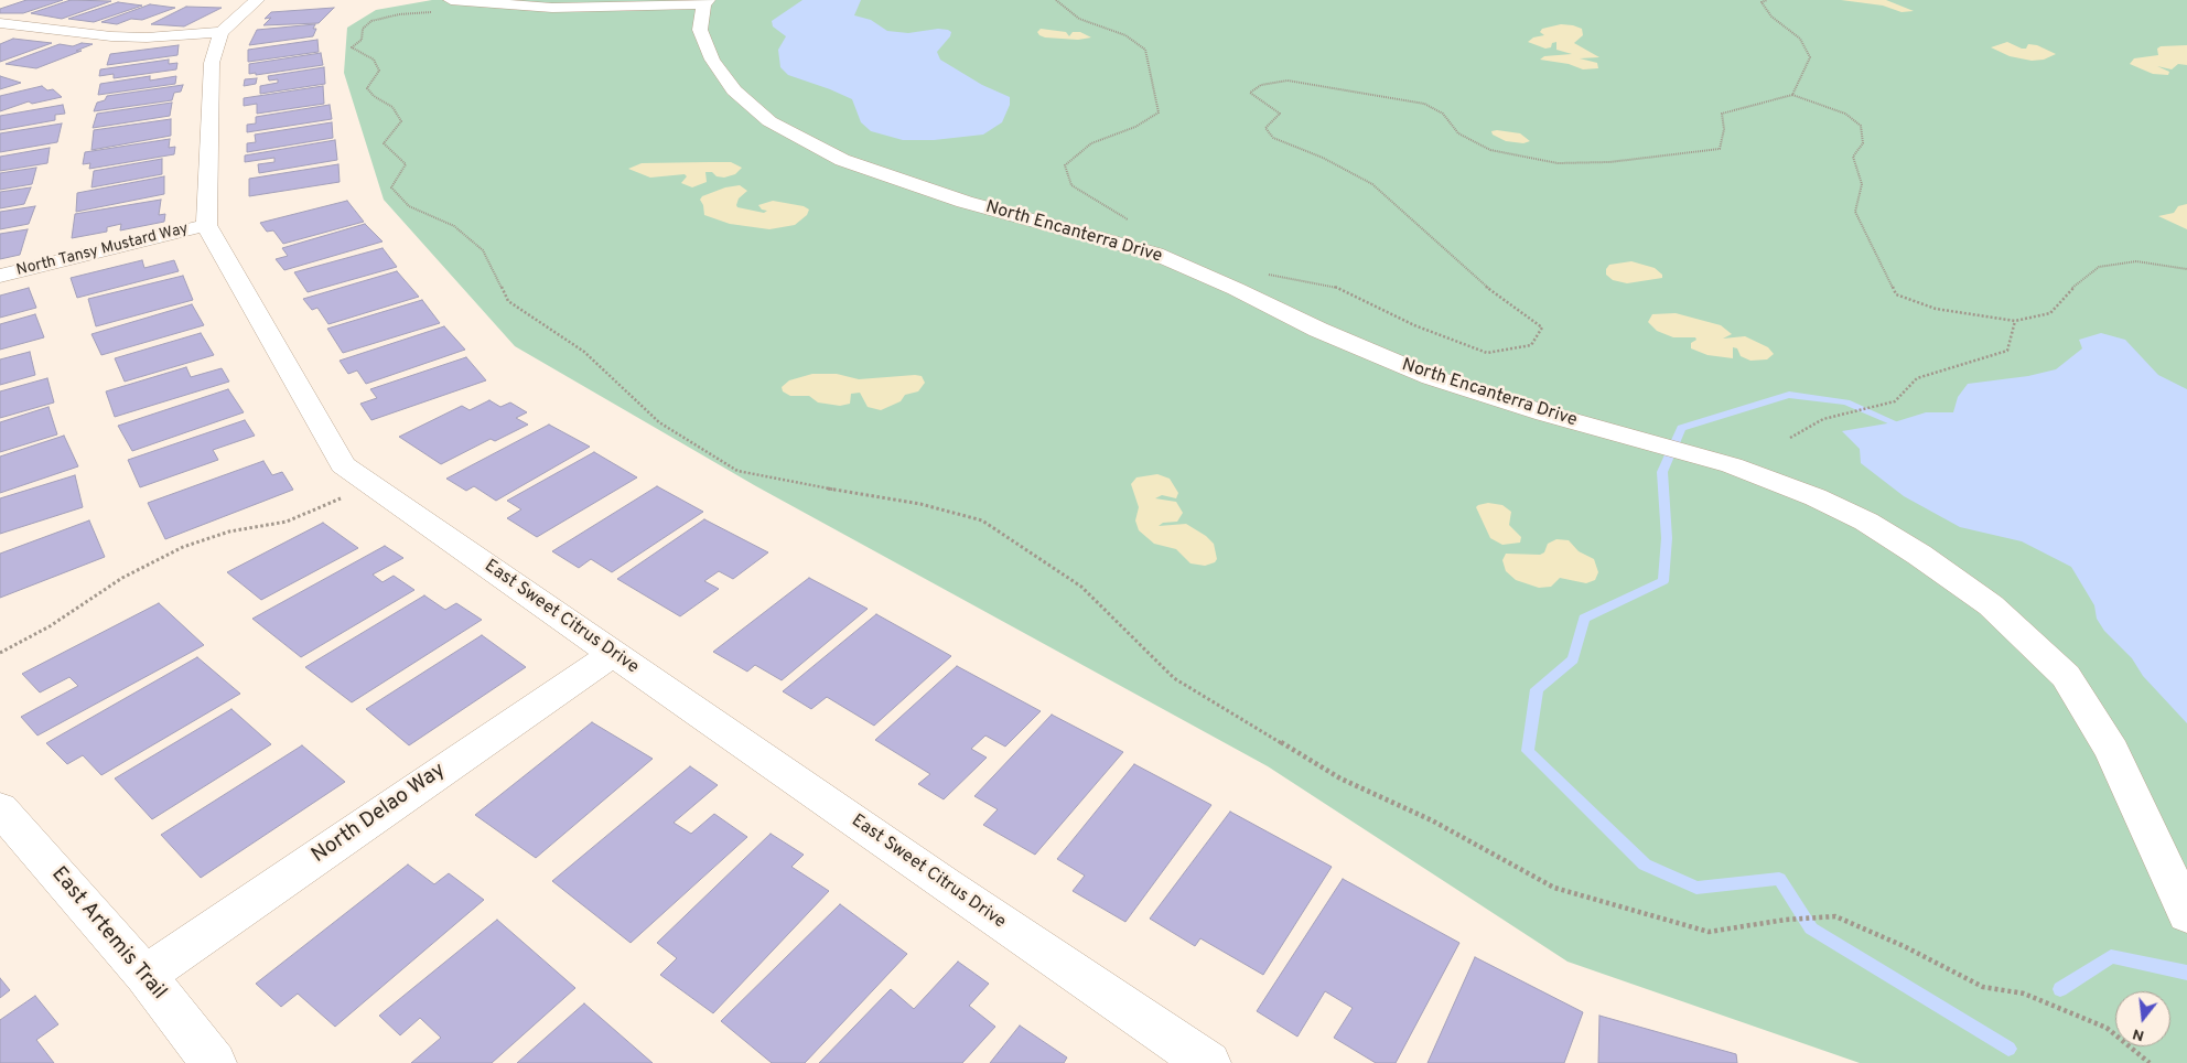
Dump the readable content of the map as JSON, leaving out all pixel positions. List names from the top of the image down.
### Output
{
  "streets": {
    "street": [
      "North Encanterra Drive",
      "North Tansy Mustard Way",
      "East Sweet Citrus Drive",
      "North Delao Way",
      "East Artemis Trail"
    ]
  },
  "crossings": [
    ["North Tansy Mustard Way", "East Sweet Citrus Drive"],
    ["East Sweet Citrus Drive", "North Delao Way"],
    ["North Delao Way", "East Artemis Trail"]
  ],
  "north": "bottom"
}
